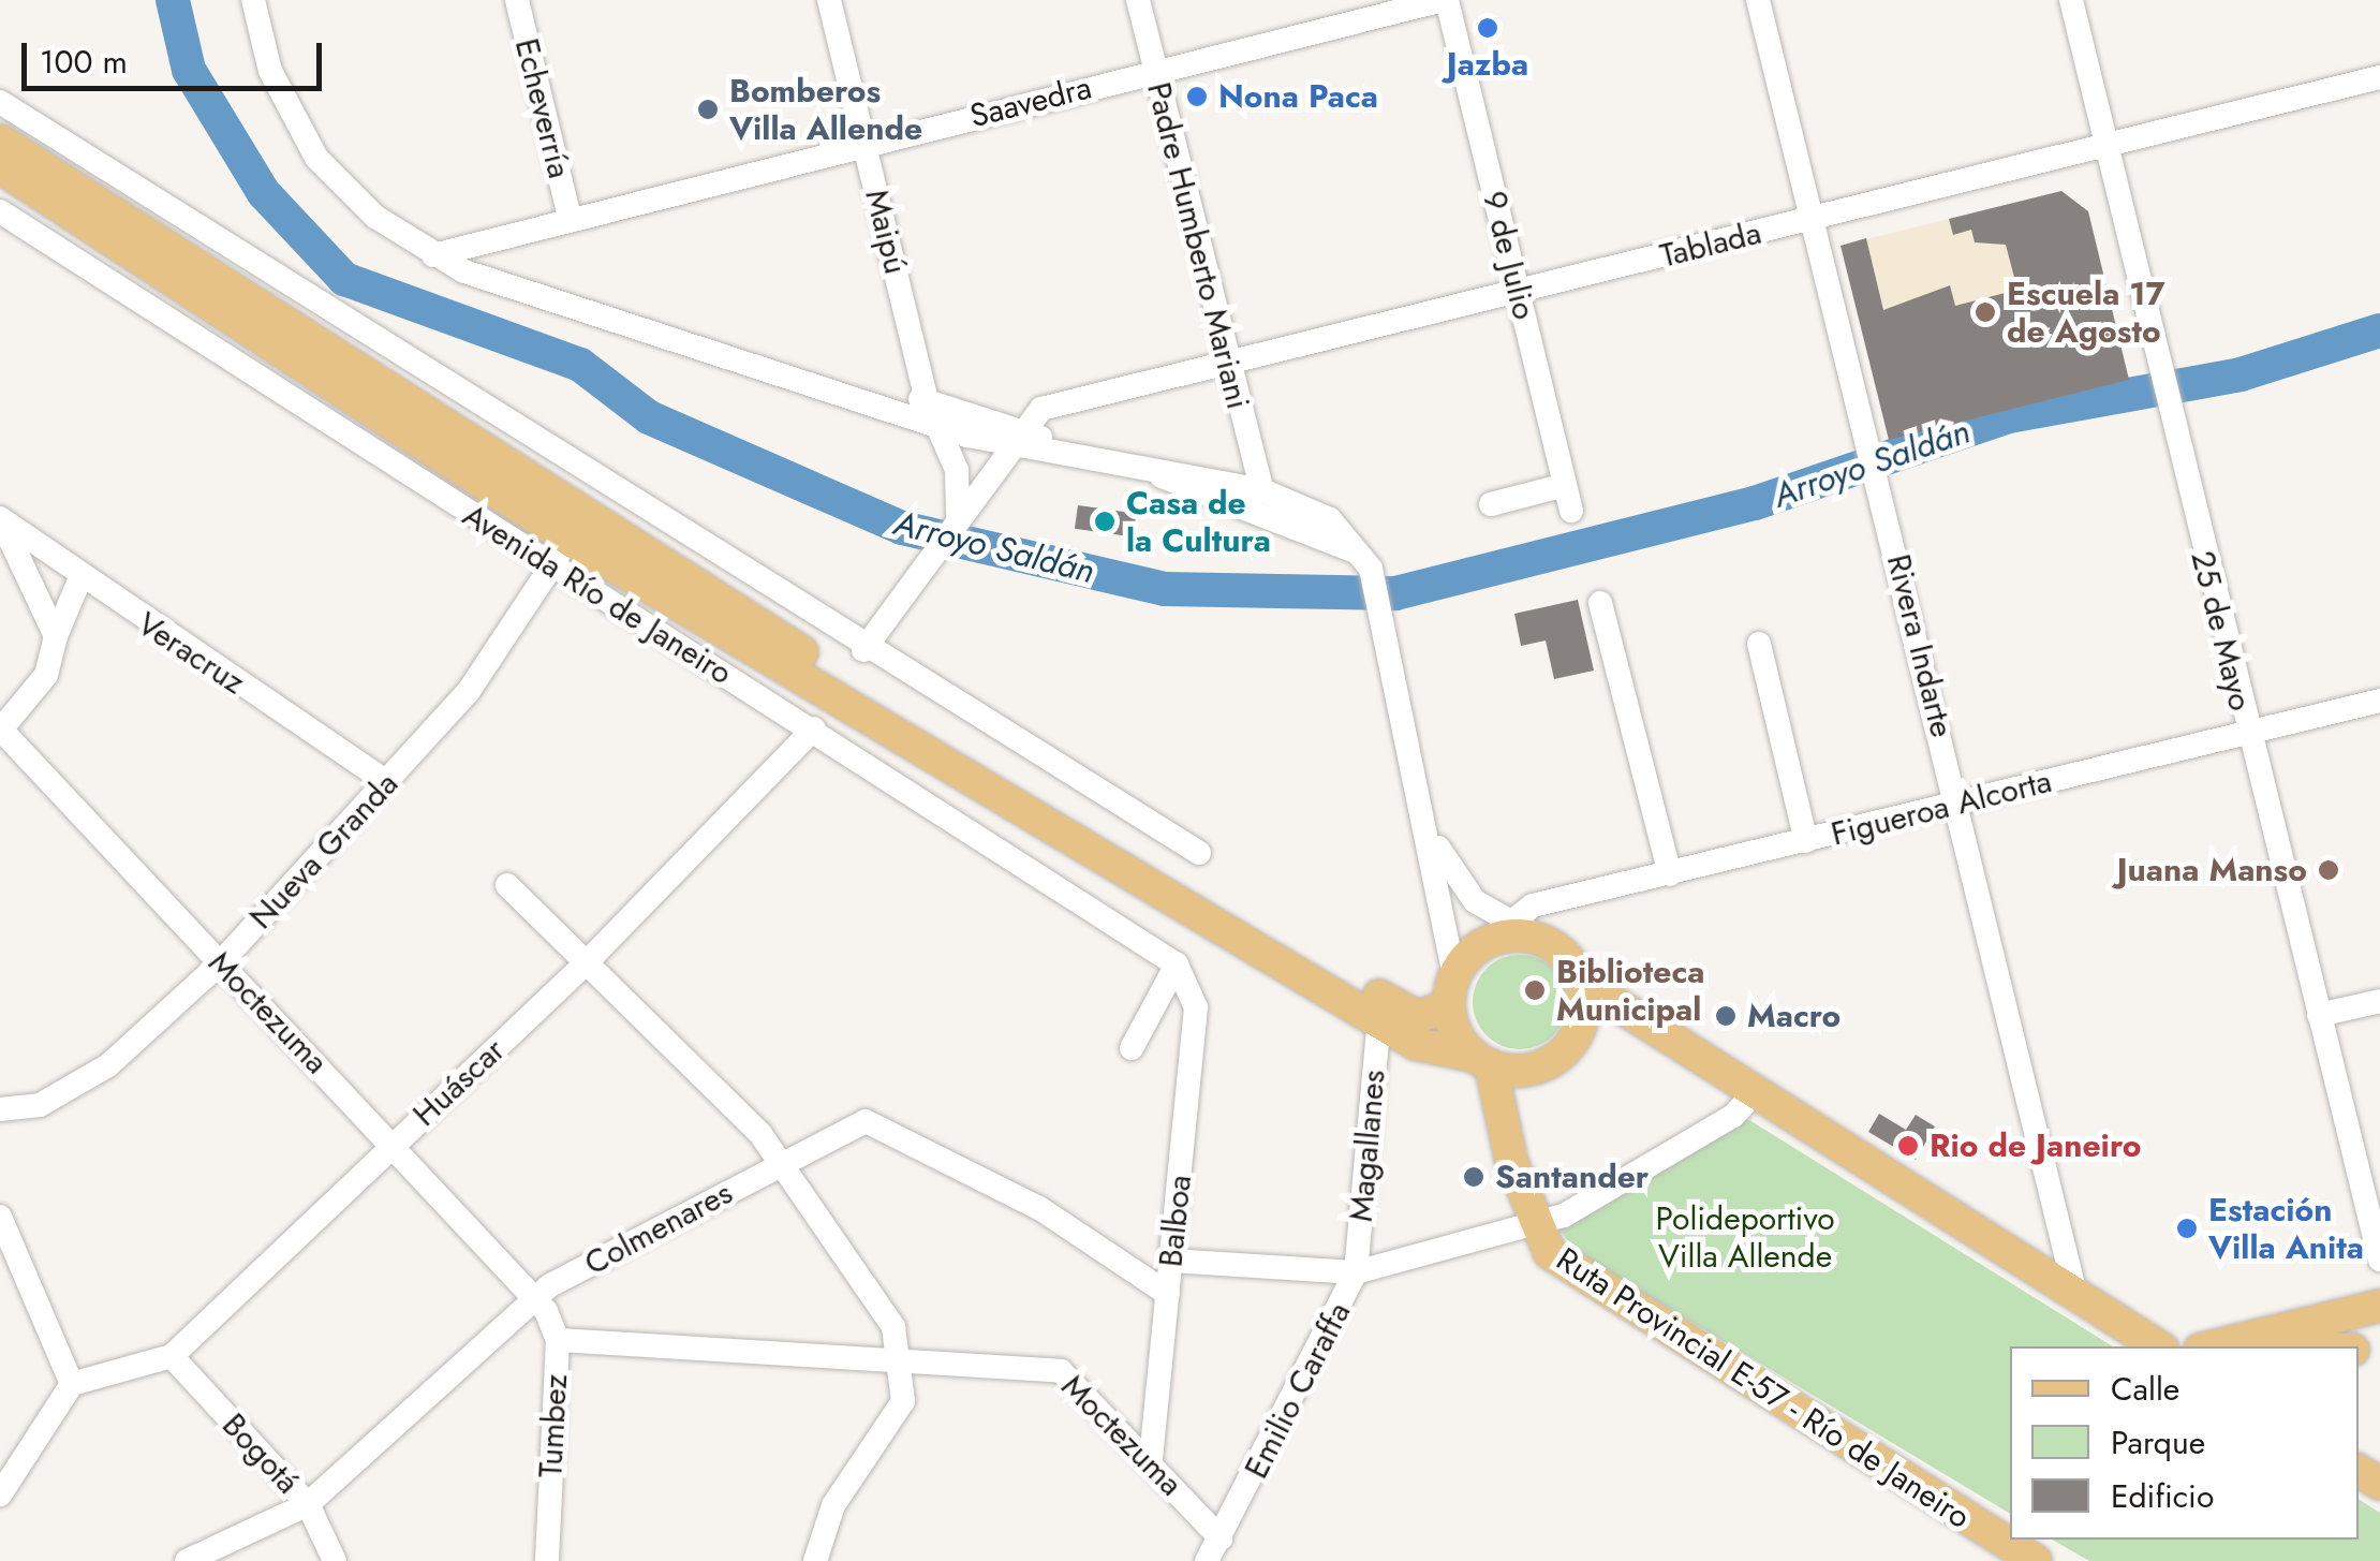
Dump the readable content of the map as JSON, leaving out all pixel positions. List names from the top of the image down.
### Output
{
  "streets": {
    "main road": ["Ruta Provincial E-57 - Río de Janeiro"],
    "street": [
      "Saavedra",
      "Echeverría",
      "Maipú",
      "Tablada",
      "Padre Humberto Mariani",
      "9 de Julio",
      "Avenida Río de Janeiro",
      "25 de Mayo",
      "Rivera Indarte",
      "Veracruz",
      "Figueroa Alcorta",
      "Nueva Granda",
      "Moctezuma",
      "Huáscar",
      "Magallanes",
      "Balboa",
      "Colmenares",
      "Emilio Caraffa",
      "Tumbez",
      "Bogotá"
    ]
  },
  "crossings": [
    ["Saavedra", "Echeverría"],
    ["Saavedra", "Maipú"],
    ["Saavedra", "Padre Humberto Mariani"],
    ["Saavedra", "9 de Julio"],
    ["Tablada", "Padre Humberto Mariani"],
    ["Tablada", "9 de Julio"],
    ["Tablada", "25 de Mayo"],
    ["Tablada", "Rivera Indarte"],
    ["Avenida Río de Janeiro", "Nueva Granda"],
    ["Avenida Río de Janeiro", "Huáscar"],
    ["Avenida Río de Janeiro", "Balboa"],
    ["25 de Mayo", "Figueroa Alcorta"],
    ["Rivera Indarte", "Figueroa Alcorta"],
    ["Veracruz", "Nueva Granda"],
    ["Figueroa Alcorta", "Ruta Provincial E-57 - Río de Janeiro"],
    ["Nueva Granda", "Moctezuma"],
    ["Moctezuma", "Huáscar"],
    ["Moctezuma", "Balboa"],
    ["Moctezuma", "Colmenares"],
    ["Moctezuma", "Emilio Caraffa"],
    ["Moctezuma", "Tumbez"],
    ["Huáscar", "Bogotá"],
    ["Magallanes", "Emilio Caraffa"],
    ["Balboa", "Colmenares"],
    ["Colmenares", "Tumbez"],
    ["Colmenares", "Bogotá"],
    ["Ruta Provincial E-57 - Río de Janeiro", "Emilio Caraffa"]
  ],
  "water": ["Arroyo Saldán"],
  "parks": ["Polideportivo Villa Allende"],
  "places": [
    "Jazba",
    "Nona Paca",
    "Bomberos Villa Allende",
    "Escuela 17 de Agosto",
    "Casa de la Cultura",
    "Juana Manso",
    "Biblioteca Municipal",
    "Macro",
    "Rio de Janeiro",
    "Santander",
    "Estación Villa Anita"
  ],
  "legend": ["Calle", "Parque", "Edificio"],
  "scale_bar": "100 m"
}
